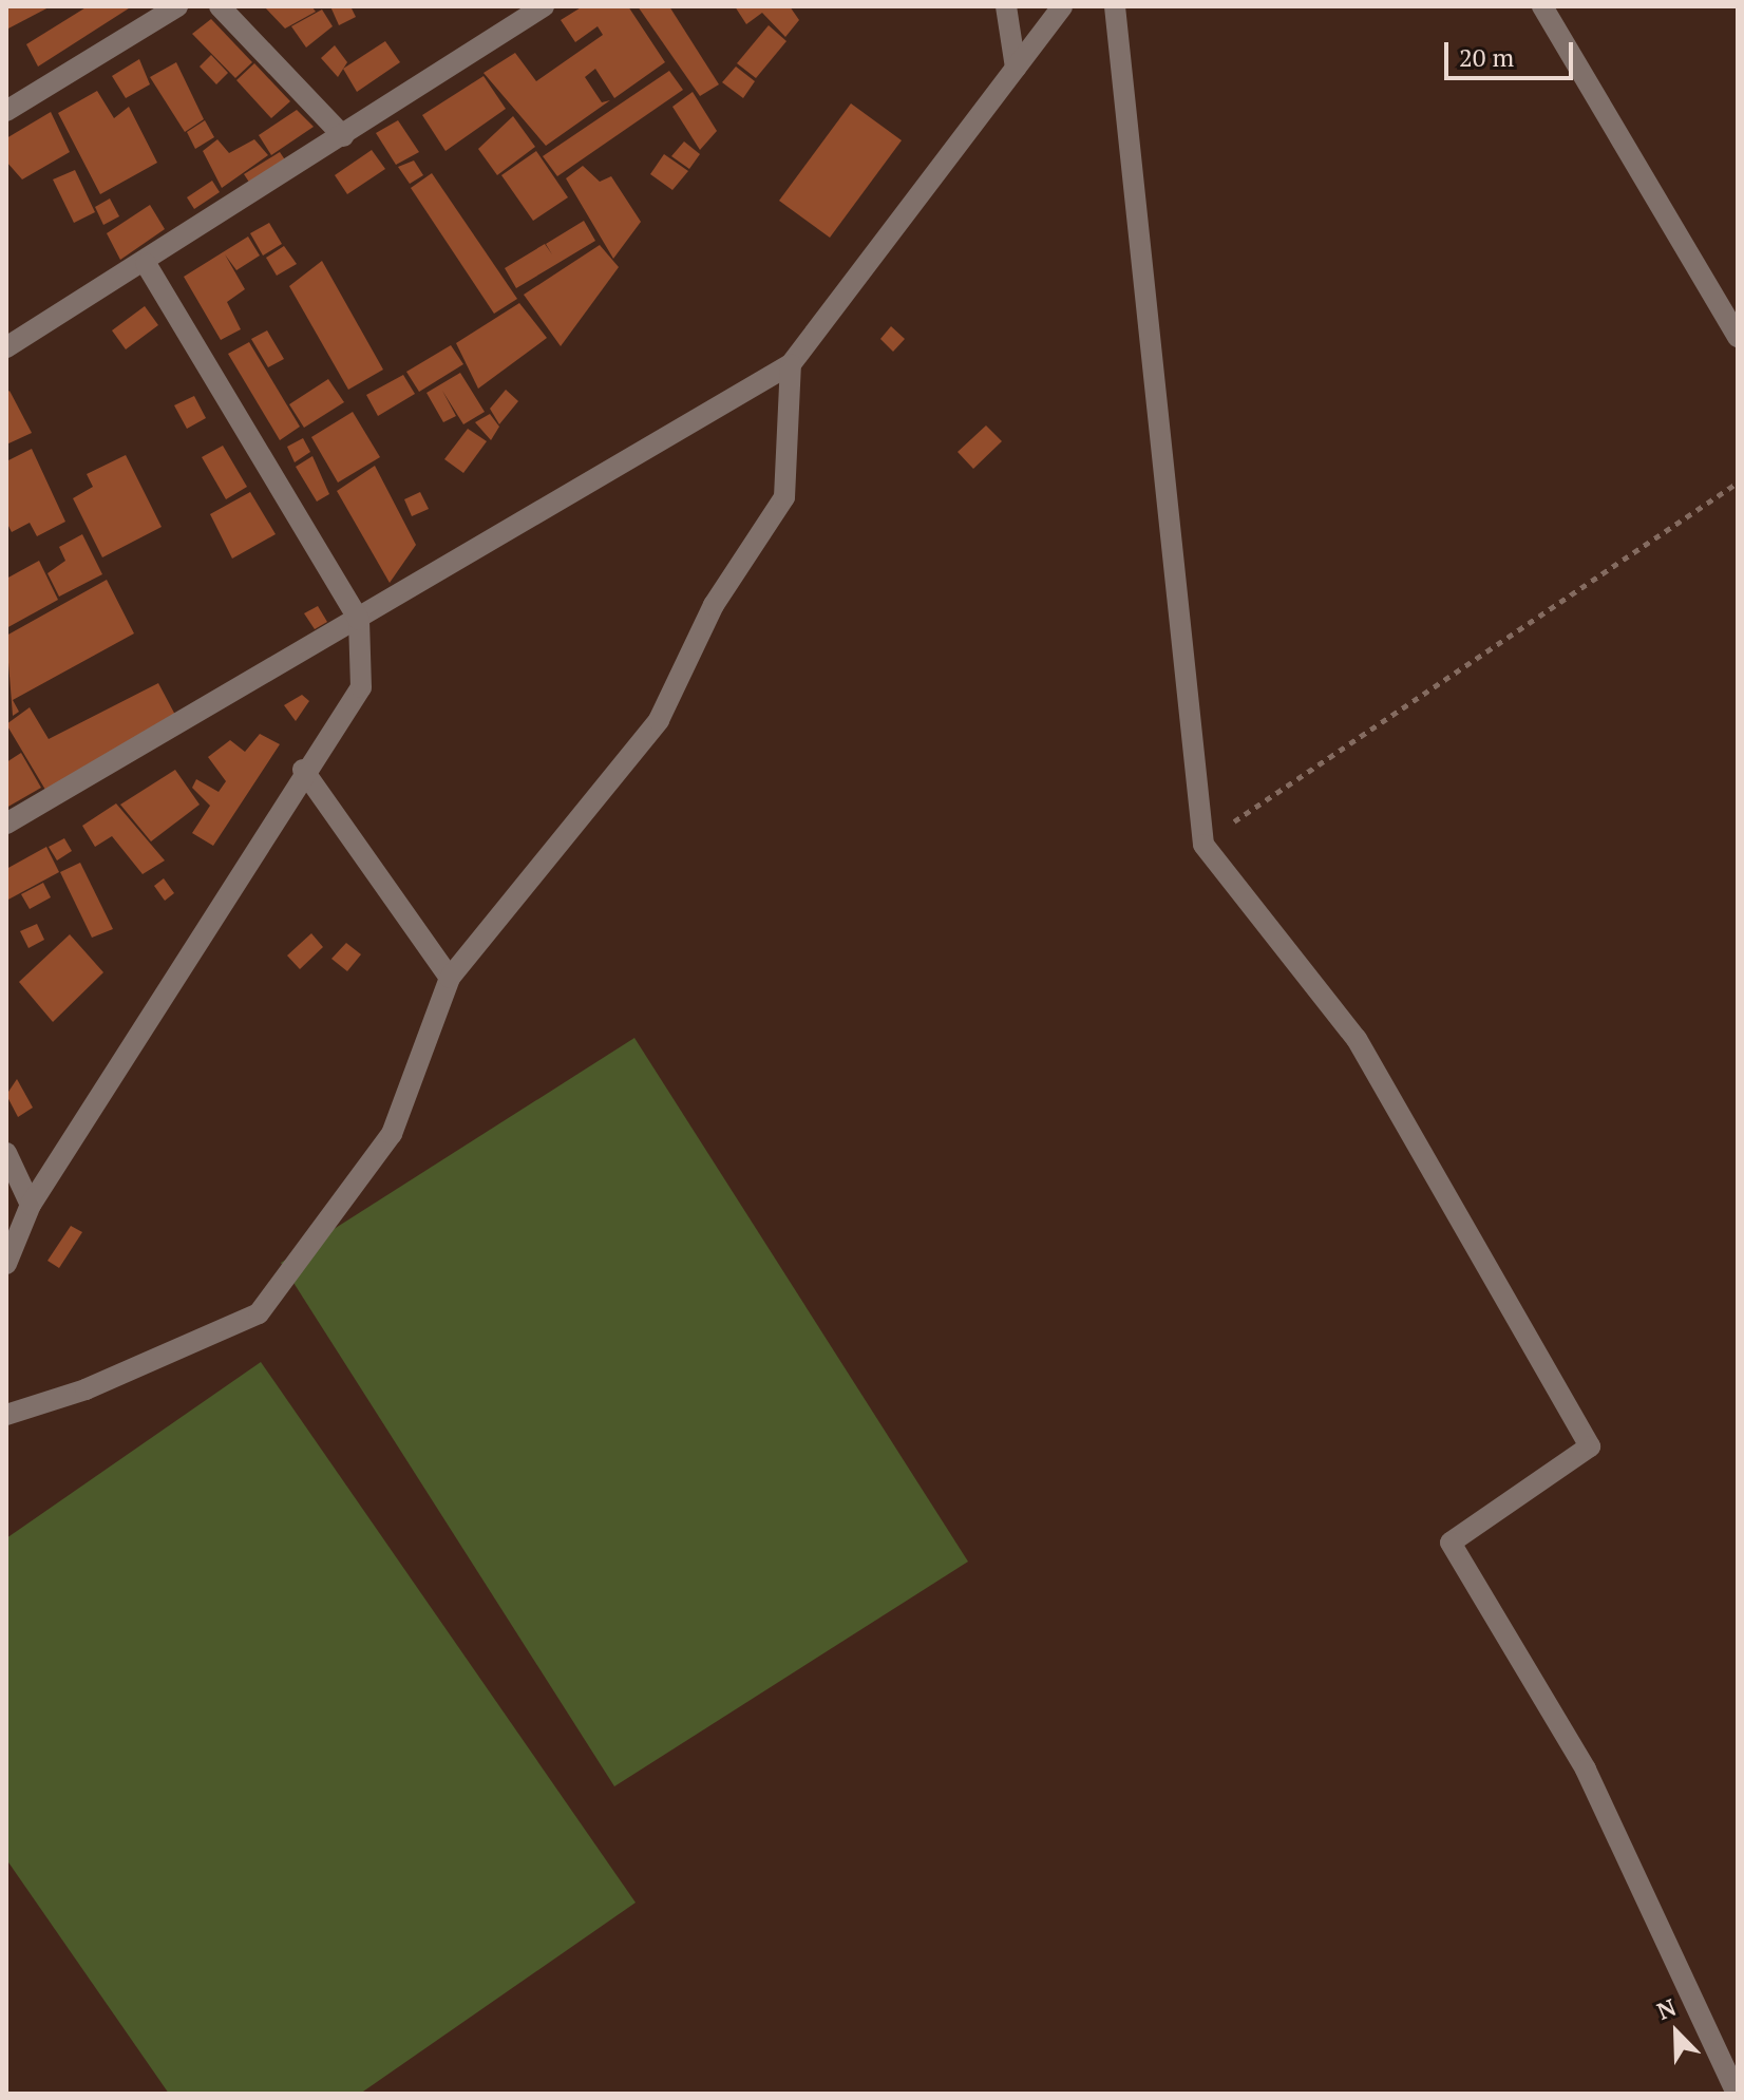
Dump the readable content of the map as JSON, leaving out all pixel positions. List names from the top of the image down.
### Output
{
  "scale_bar": "20 m",
  "north": "top left"
}
